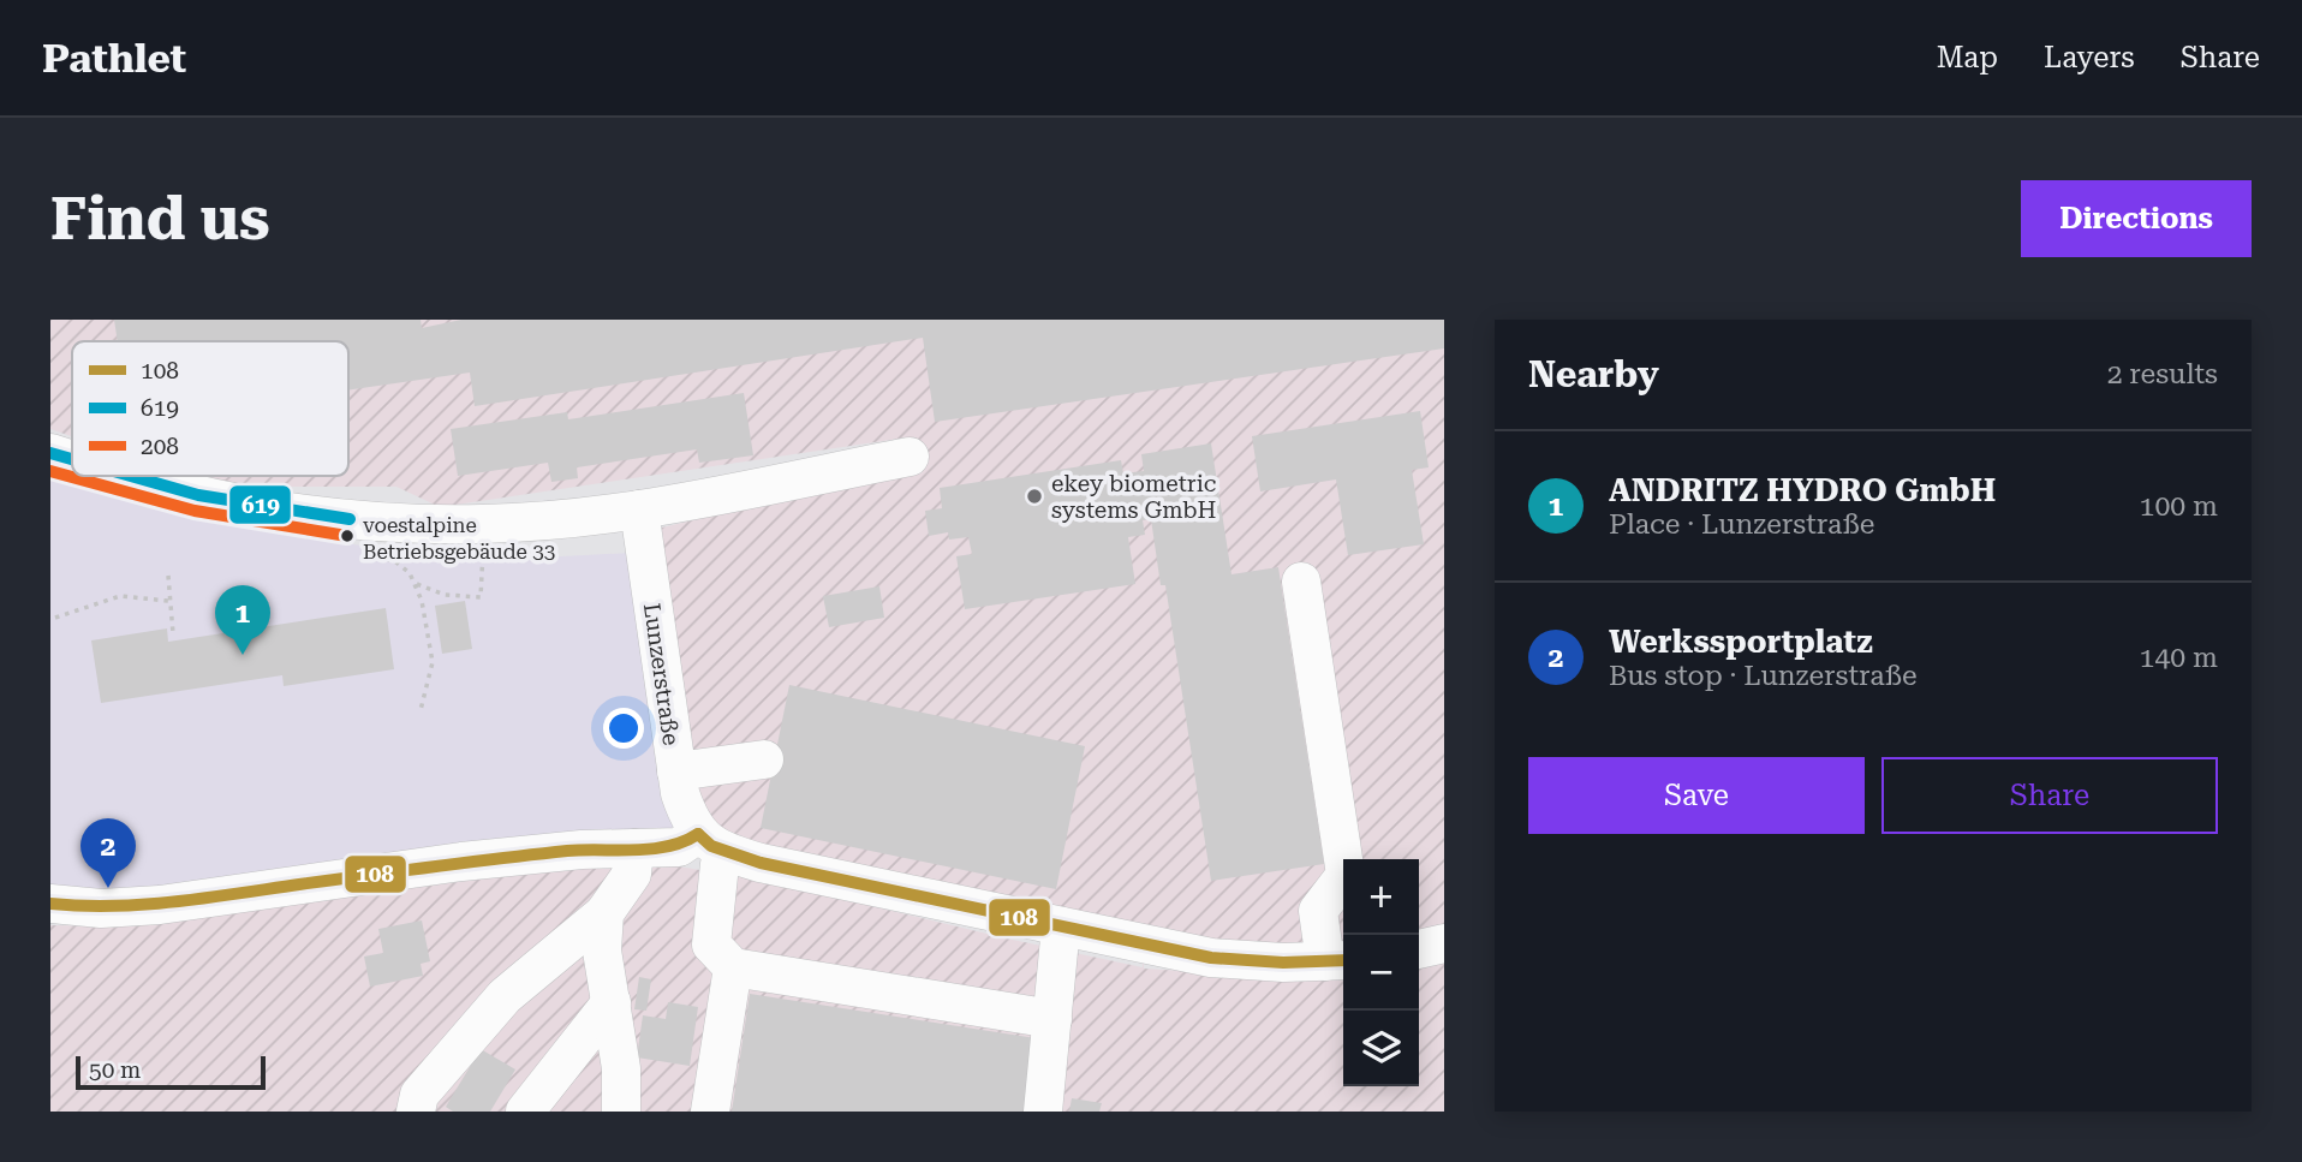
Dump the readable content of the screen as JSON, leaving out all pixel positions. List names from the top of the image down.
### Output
{
  "streets": {
    "street": ["Lunzerstraße"]
  },
  "places": ["ekey biometric systems GmbH", "voestalpine Betriebsgebäude 33"],
  "lines": ["transit line 619", "transit line 208", "transit line 108"],
  "legend": ["108", "619", "208"],
  "scale_bar": "50 m",
  "page": {
    "header": "Pathlet",
    "nav": ["Map", "Layers", "Share"],
    "buttons": [
      "Directions",
      ["Save", "Share"]
    ],
    "title": "Find us",
    "heading": ["Nearby", "2 results"],
    "list": [
      {
        "mark": "1",
        "name": "ANDRITZ HYDRO GmbH",
        "note": "Place · Lunzerstraße",
        "value": "100 m"
      },
      {
        "mark": "2",
        "name": "Werkssportplatz",
        "note": "Bus stop · Lunzerstraße",
        "value": "140 m"
      }
    ],
    "pins": ["1", "2"],
    "map_buttons": ["+", "−"],
    "scale": "50 m"
  }
}
